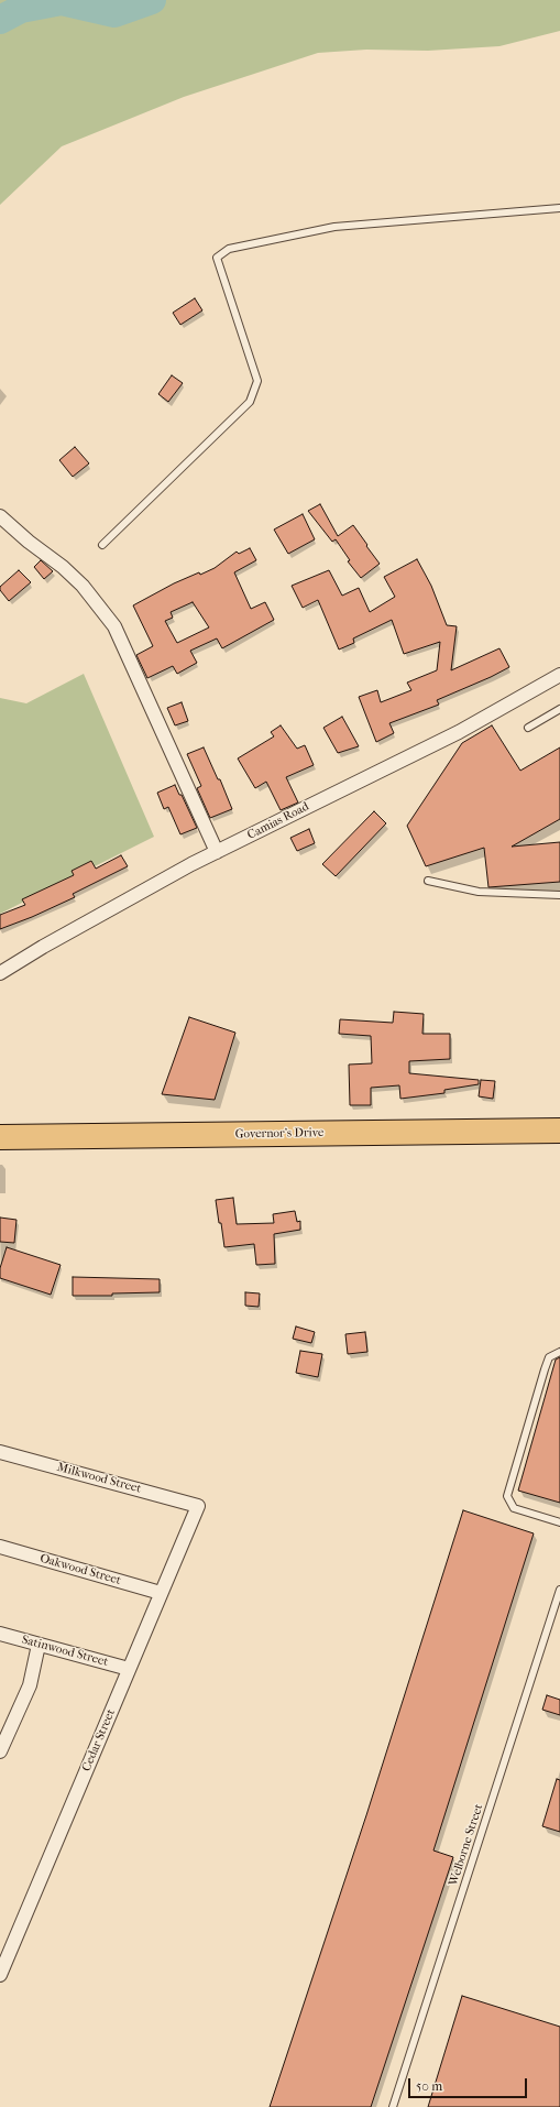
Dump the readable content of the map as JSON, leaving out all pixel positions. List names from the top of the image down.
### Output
{
  "streets": {
    "highway": ["Governor's Drive"],
    "street": [
      "Camias Road",
      "Milkwood Street",
      "Oakwood Street",
      "Satinwood Street",
      "Cedar Street"
    ],
    "lane": ["Welborne Street"]
  },
  "crossings": [
    ["Milkwood Street", "Cedar Street"],
    ["Oakwood Street", "Cedar Street"],
    ["Satinwood Street", "Cedar Street"]
  ],
  "scale_bar": "50 m"
}
